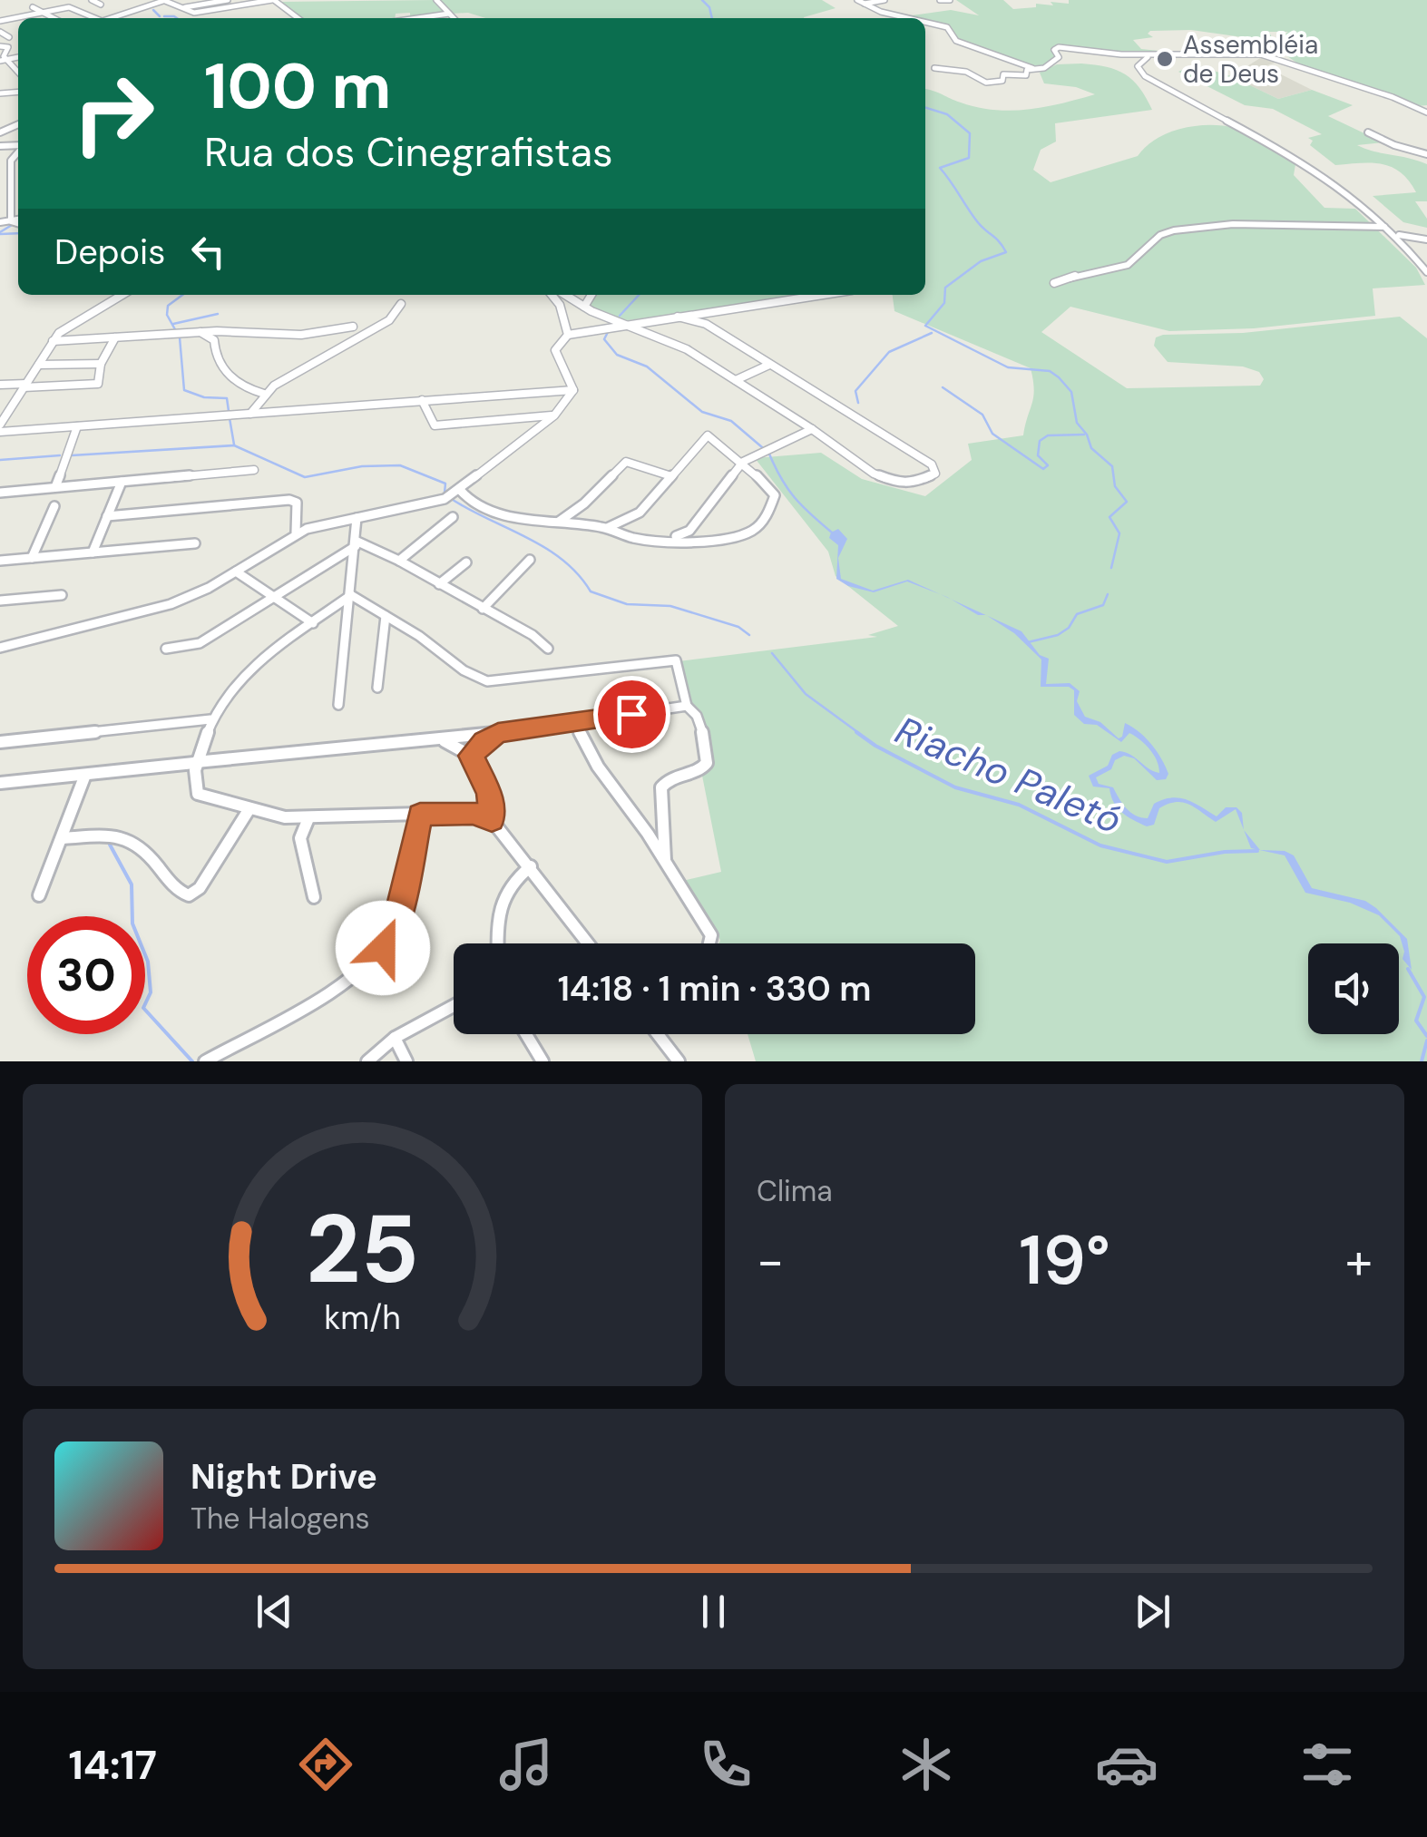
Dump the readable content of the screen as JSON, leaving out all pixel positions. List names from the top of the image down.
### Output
{
  "water": ["Riacho Paletó"],
  "places": ["Assembléia de Deus"],
  "page": {
    "turn": ["100 m", "Rua dos Cinegrafistas"],
    "then": "Depois",
    "limit": "30",
    "trip": "14:18 · 1 min · 330 m",
    "tile": "Clima",
    "heat": ["−", "19°", "+"],
    "song": ["Night Drive", "The Halogens"],
    "tabs": "14:17",
    "gauge": ["25", "km/h"]
  }
}
